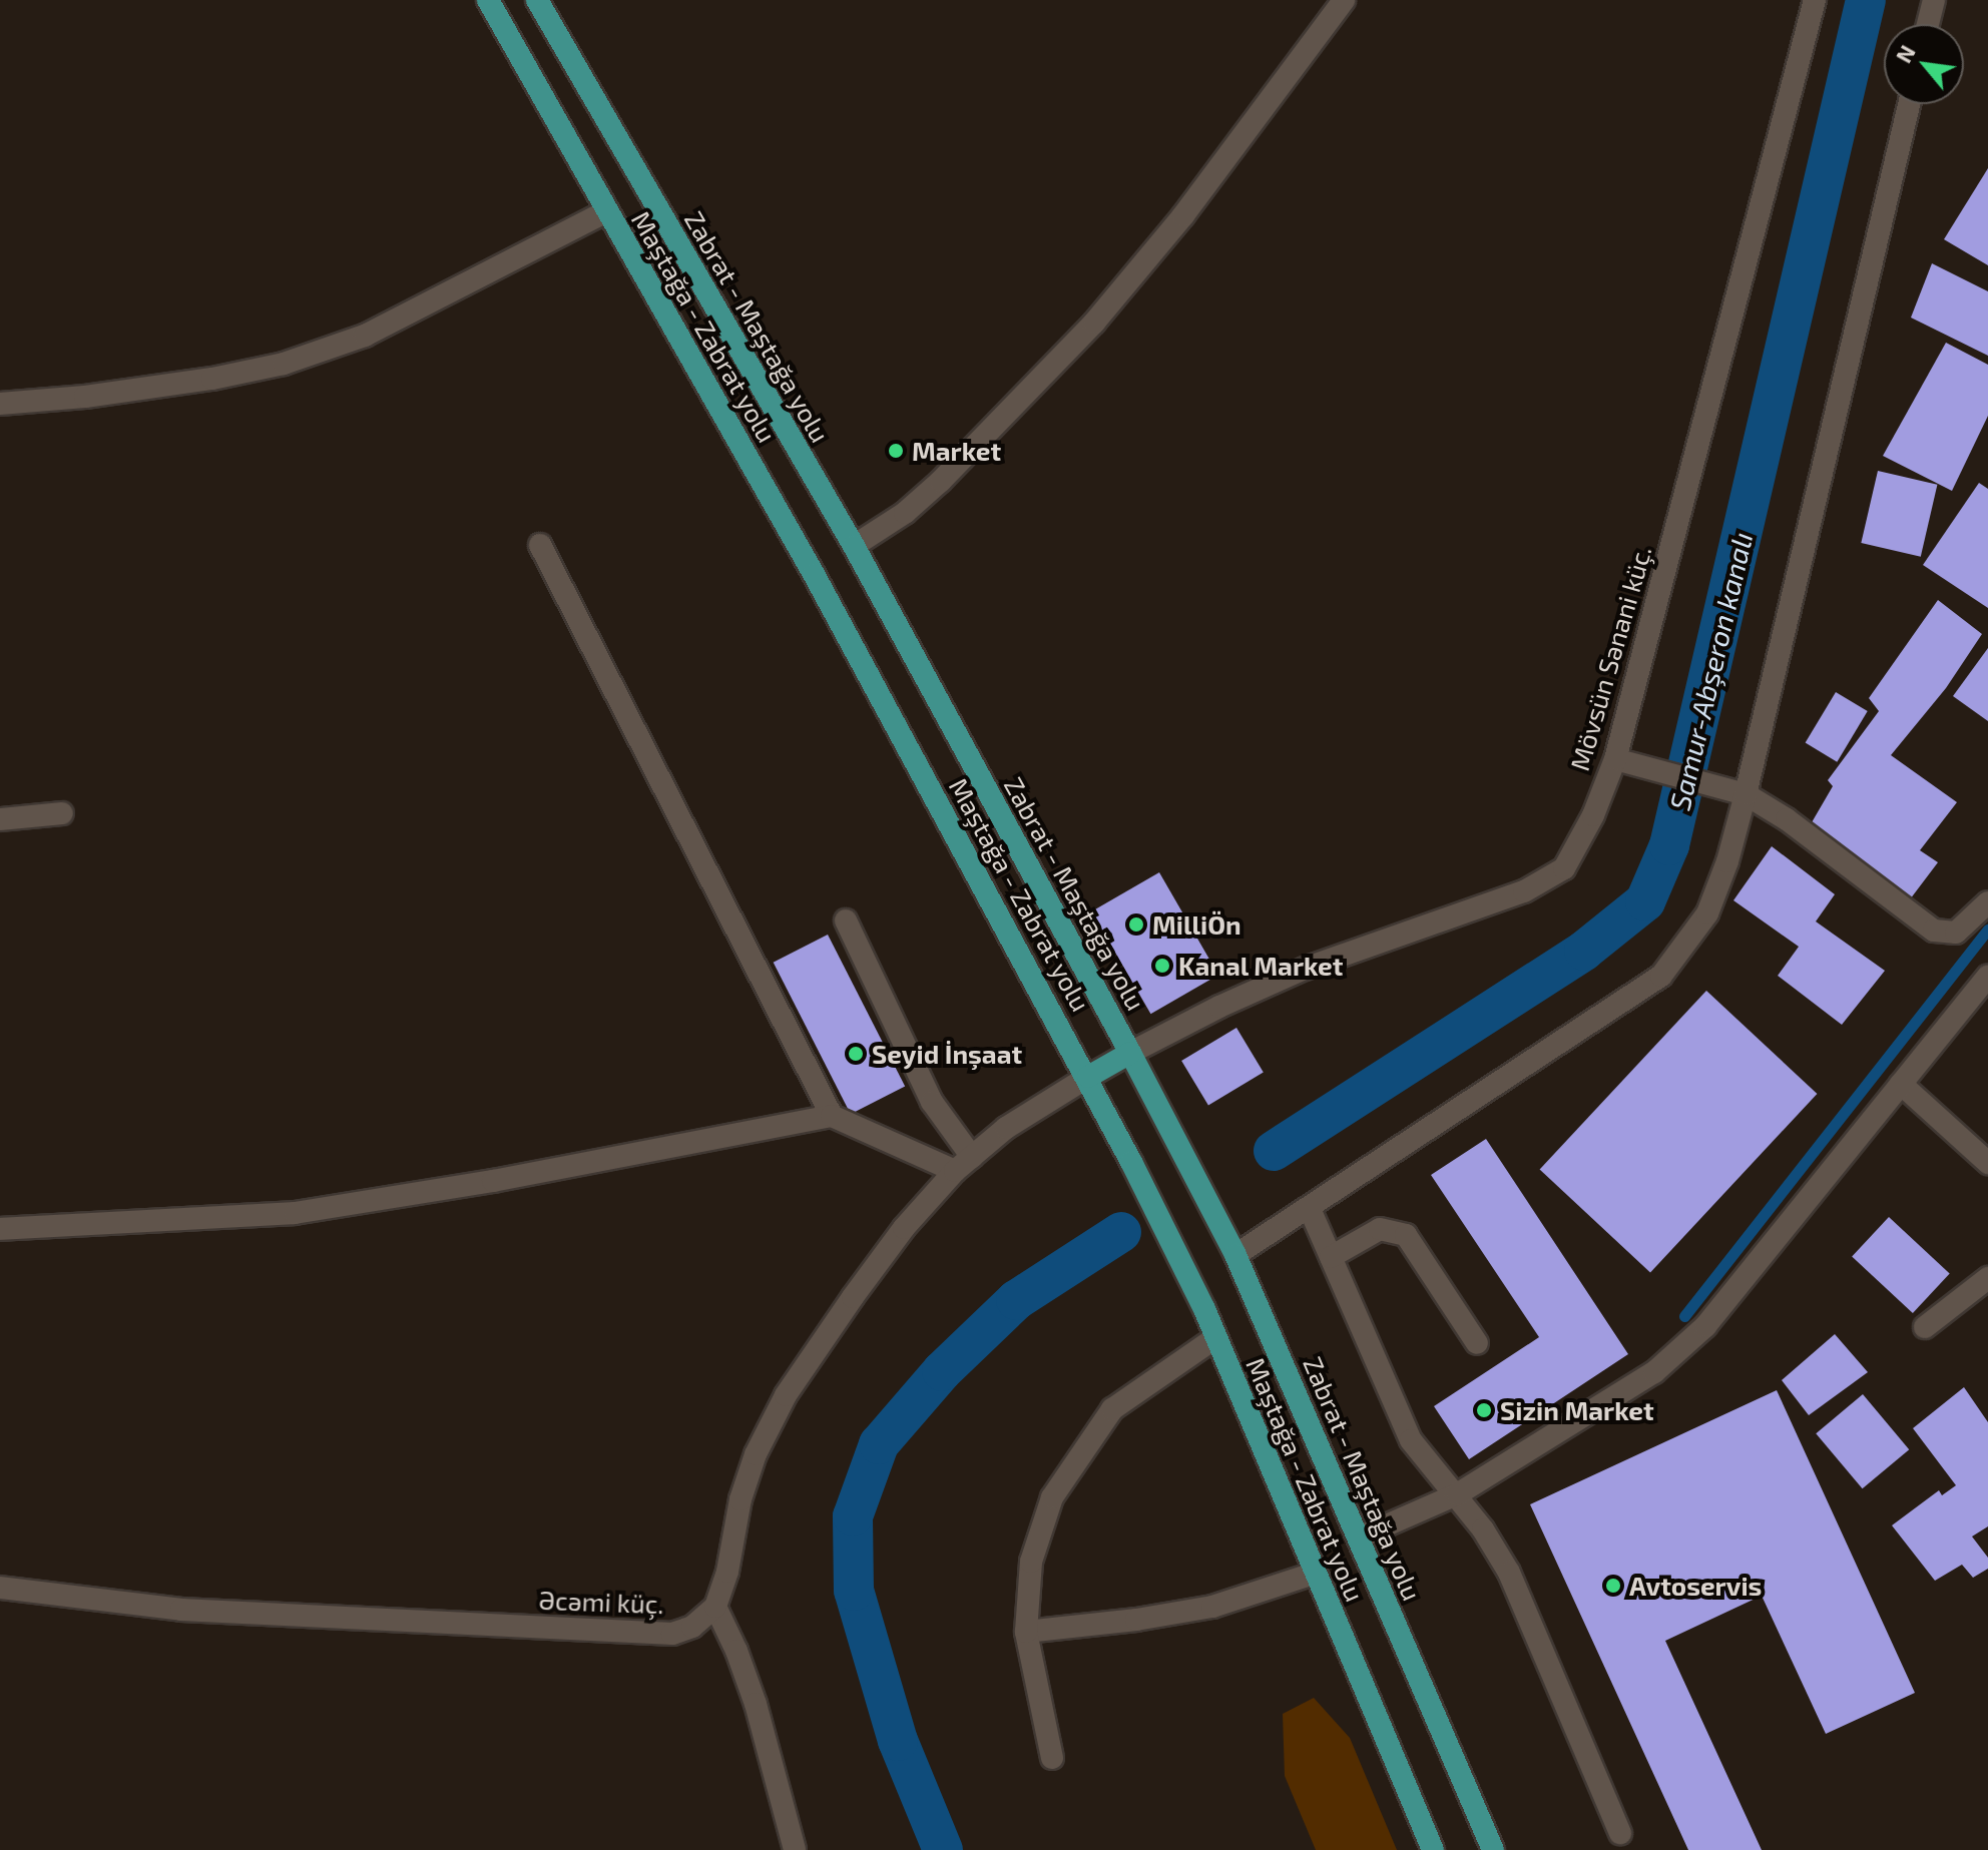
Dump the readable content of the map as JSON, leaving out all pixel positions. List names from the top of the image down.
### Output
{
  "streets": {
    "main road": ["Maştağa - Zabrat yolu", "Zabrat - Maştağa yolu"],
    "street": ["Mövsün Sənani küç.", "Əcəmi küç."]
  },
  "crossings": [
    ["Zabrat - Maştağa yolu", "Mövsün Sənani küç."]
  ],
  "water": ["Samur-Abşeron kanalı"],
  "places": [
    "Market",
    "MilliÖn",
    "Kanal Market",
    "Seyid İnşaat",
    "Sizin Market",
    "Avtoservis"
  ],
  "north": "top left"
}
